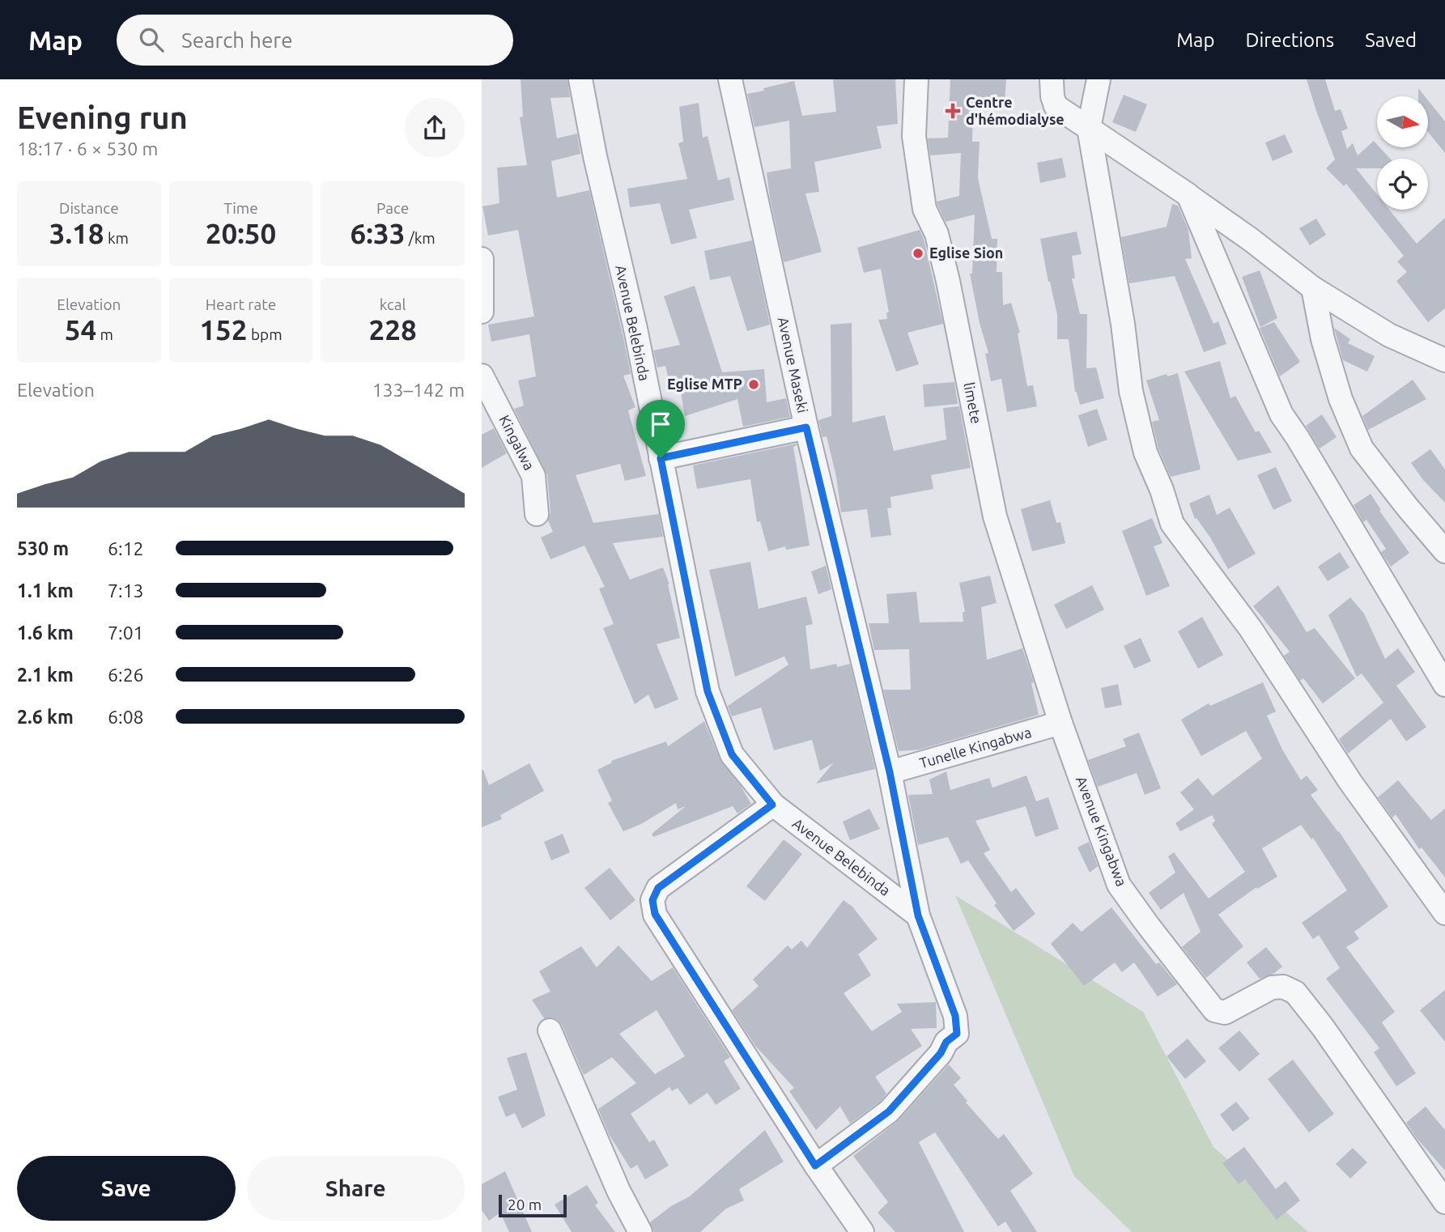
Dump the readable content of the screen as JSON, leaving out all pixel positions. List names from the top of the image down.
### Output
{
  "streets": {
    "street": [
      "Avenue Belebinda",
      "Avenue Maseki",
      "limete",
      "Kingalwa",
      "Tunelle Kingabwa",
      "Avenue Kingabwa"
    ]
  },
  "crossings": [
    ["Avenue Belebinda", "Avenue Maseki"],
    ["Avenue Maseki", "Tunelle Kingabwa"],
    ["limete", "Tunelle Kingabwa"],
    ["limete", "Avenue Kingabwa"],
    ["Tunelle Kingabwa", "Avenue Kingabwa"]
  ],
  "places": {
    "health": ["Centre d'hémodialyse"],
    "other": ["Eglise Sion", "Eglise MTP"]
  },
  "scale_bar": "20 m",
  "north": "right",
  "page": {
    "header": "Map",
    "search": "Search here",
    "nav": ["Map", "Directions", "Saved"],
    "heading": ["Evening run", "18:17 · 6 × 530 m"],
    "stats": [
      ["Distance", "3.18 km"],
      ["Time", "20:50"],
      ["Pace", "6:33 /km"],
      ["Elevation", "54 m"],
      ["Heart rate", "152 bpm"],
      ["kcal", "228"]
    ],
    "chart": ["Elevation", "133–142 m"],
    "list": [
      {
        "name": "530 m",
        "note": "6:12"
      },
      {
        "name": "1.1 km",
        "note": "7:13"
      },
      {
        "name": "1.6 km",
        "note": "7:01"
      },
      {
        "name": "2.1 km",
        "note": "6:26"
      },
      {
        "name": "2.6 km",
        "note": "6:08"
      }
    ],
    "buttons": ["Save", "Share"],
    "scale": "20 m"
  }
}
